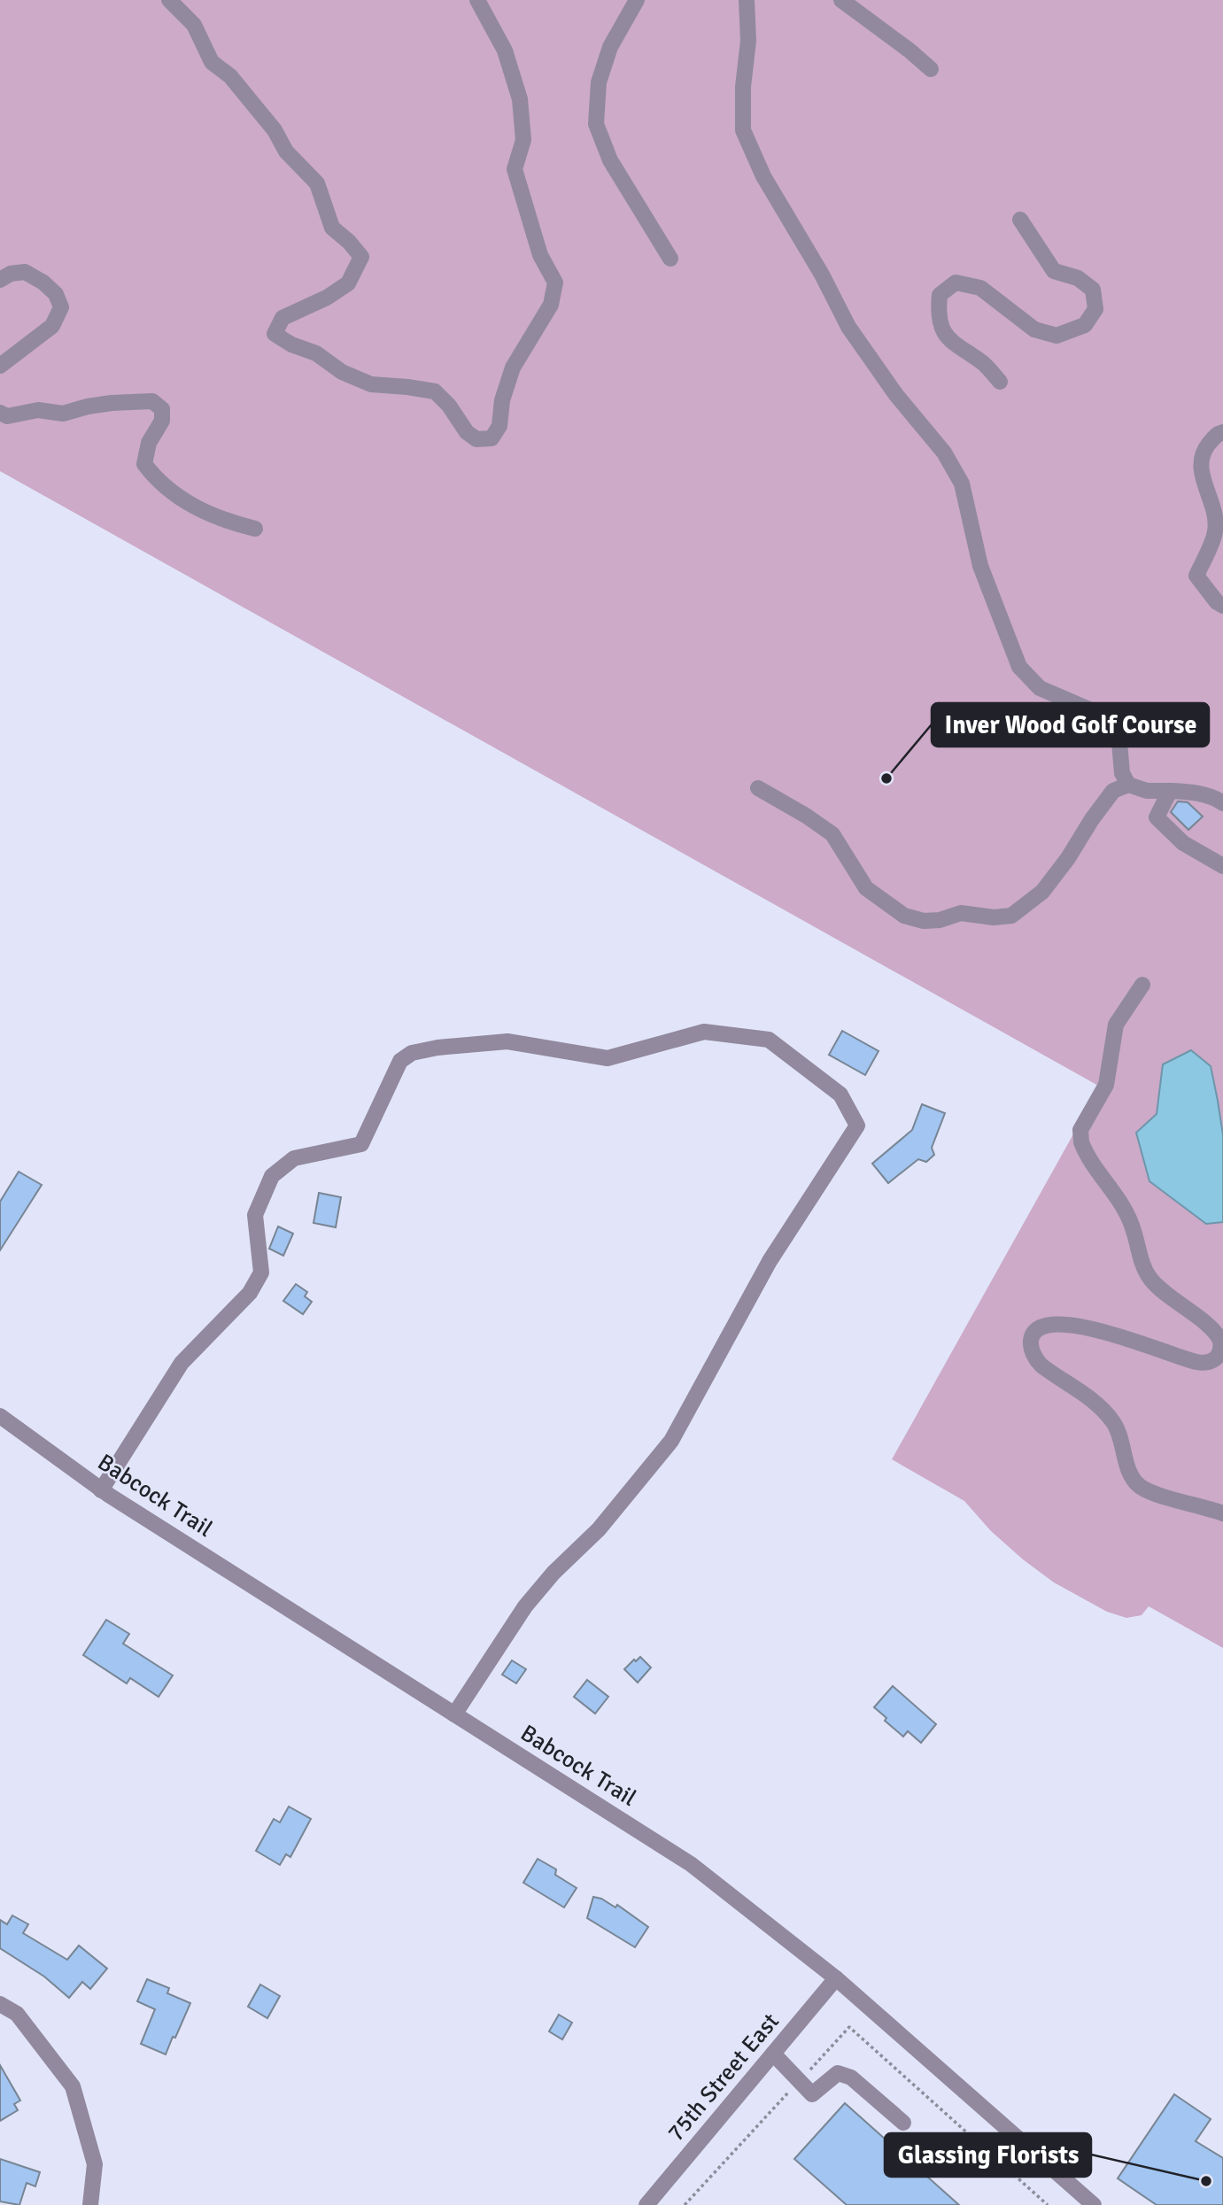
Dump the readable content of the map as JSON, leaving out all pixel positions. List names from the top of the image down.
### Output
{
  "streets": {
    "street": ["Babcock Trail", "75th Street East"]
  },
  "crossings": [
    ["Babcock Trail", "75th Street East"]
  ],
  "places": ["Inver Wood Golf Course", "Glassing Florists"]
}
